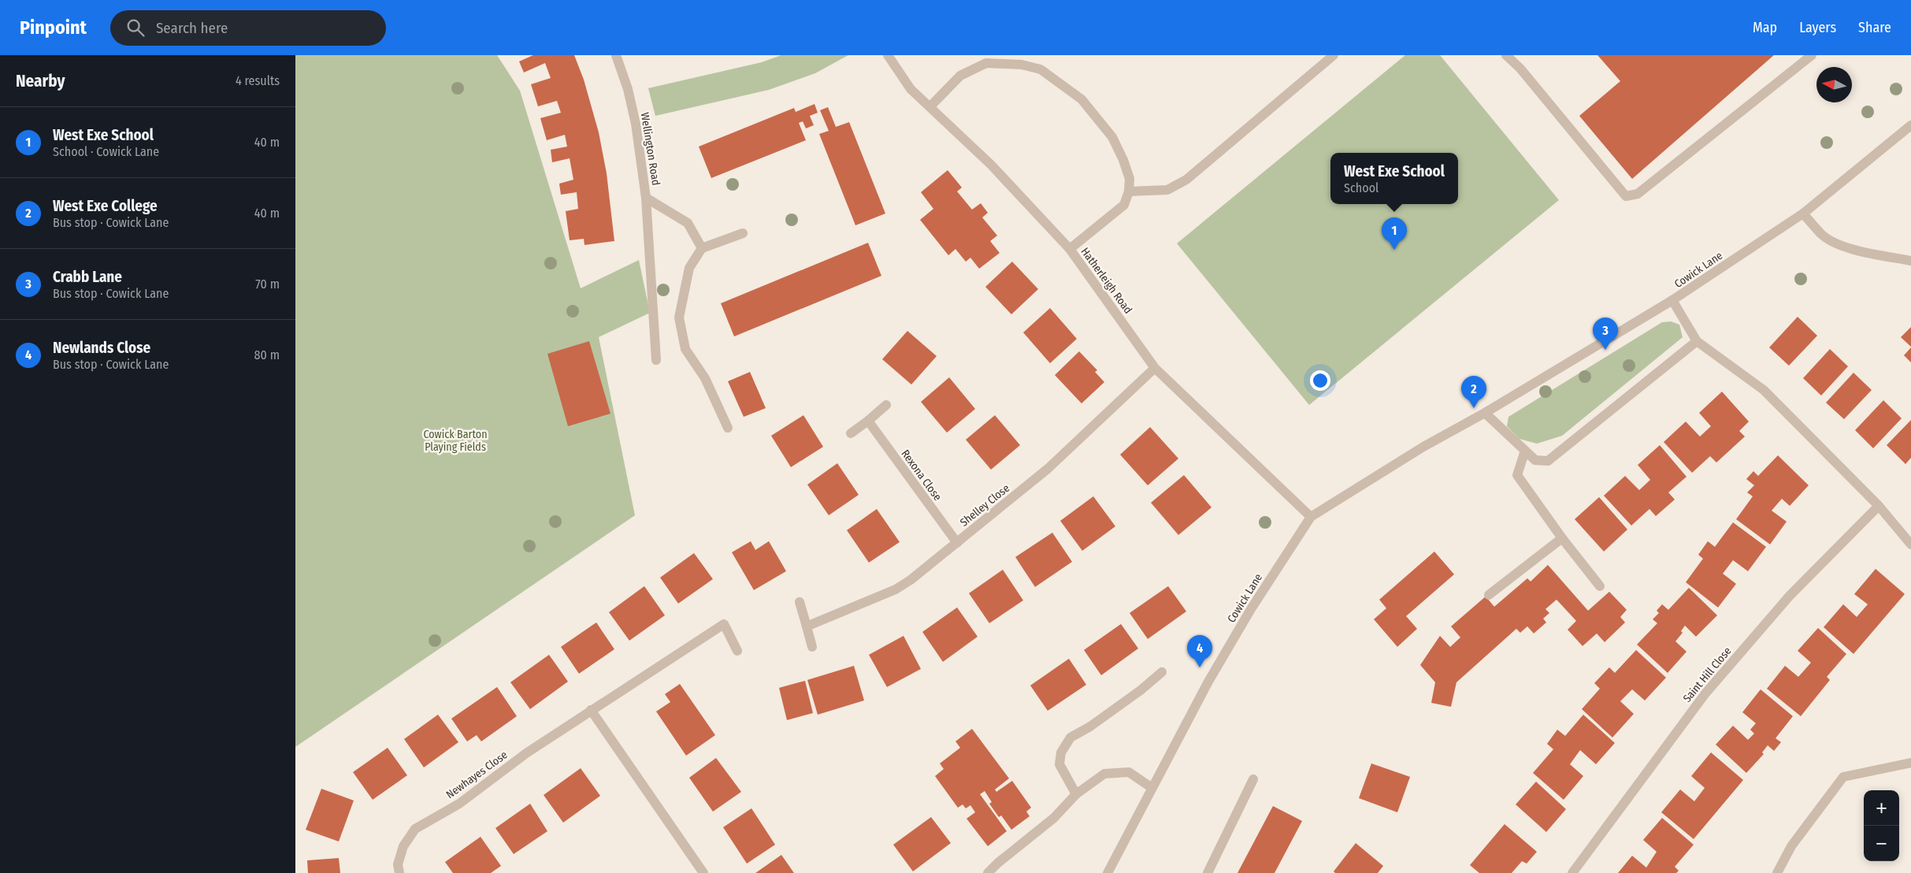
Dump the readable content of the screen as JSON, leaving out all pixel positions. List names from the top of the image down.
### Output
{
  "streets": {
    "street": [
      "Wellington Road",
      "Cowick Lane",
      "Hatherleigh Road",
      "Rexona Close",
      "Shelley Close",
      "Saint Hill Close",
      "Newhayes Close"
    ]
  },
  "crossings": [
    ["Cowick Lane", "Hatherleigh Road"],
    ["Hatherleigh Road", "Shelley Close"],
    ["Rexona Close", "Shelley Close"]
  ],
  "parks": ["Cowick Barton Playing Fields"],
  "north": "left",
  "page": {
    "header": "Pinpoint",
    "search": "Search here",
    "nav": ["Map", "Layers", "Share"],
    "heading": ["Nearby", "4 results"],
    "list": [
      {
        "mark": "1",
        "name": "West Exe School",
        "note": "School · Cowick Lane",
        "value": "40 m"
      },
      {
        "mark": "2",
        "name": "West Exe College",
        "note": "Bus stop · Cowick Lane",
        "value": "40 m"
      },
      {
        "mark": "3",
        "name": "Crabb Lane",
        "note": "Bus stop · Cowick Lane",
        "value": "70 m"
      },
      {
        "mark": "4",
        "name": "Newlands Close",
        "note": "Bus stop · Cowick Lane",
        "value": "80 m"
      }
    ],
    "popup": ["West Exe School", "School"],
    "pins": [
      "1",
      "3",
      "2",
      "4"
    ],
    "map_buttons": ["+", "−"]
  }
}
